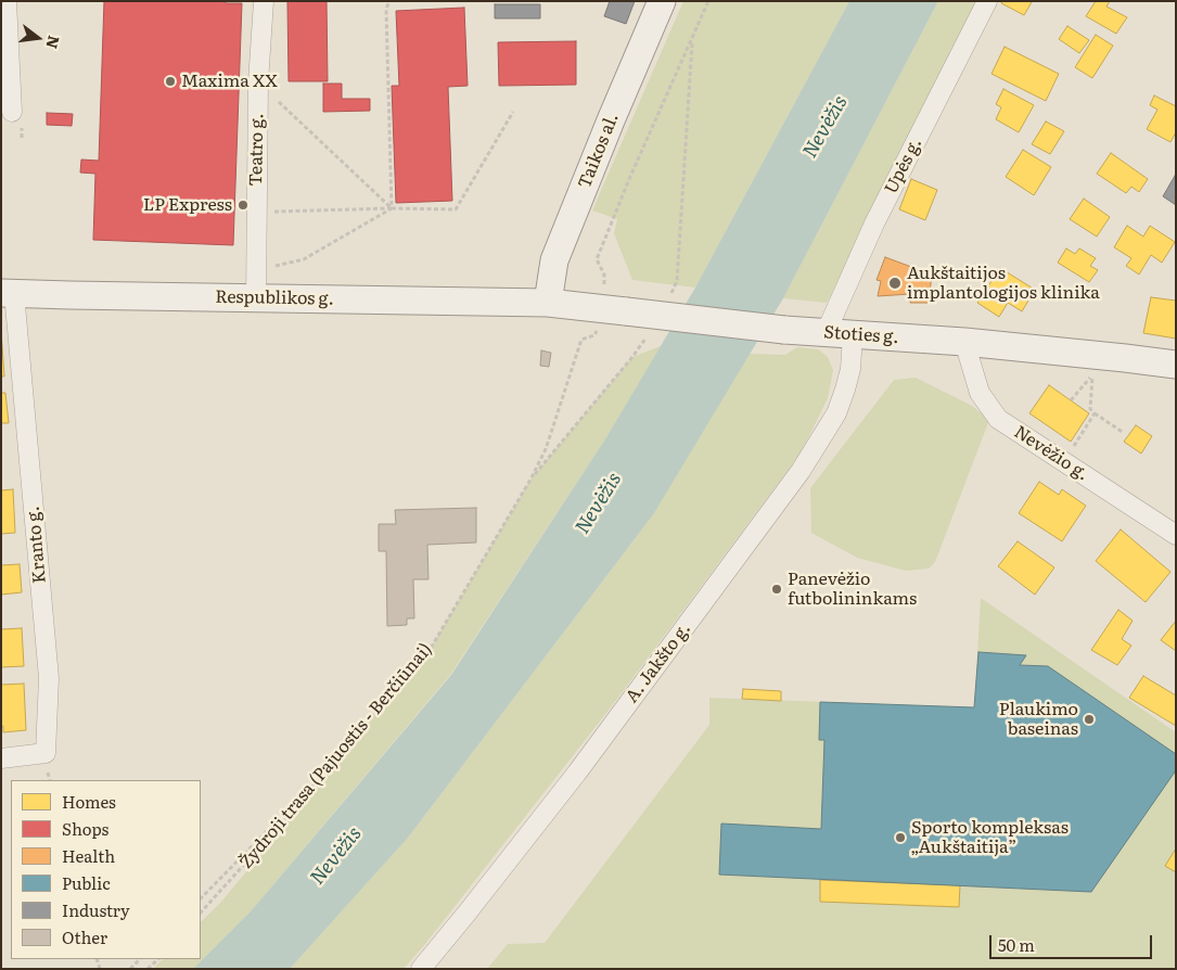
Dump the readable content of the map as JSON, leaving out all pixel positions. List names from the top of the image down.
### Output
{
  "streets": {
    "main road": ["Taikos al.", "Respublikos g.", "Stoties g."],
    "street": [
      "Teatro g.",
      "Upės g.",
      "Nevėžio g.",
      "Kranto g.",
      "A. Jakšto g."
    ],
    "path": ["Žydroji trasa (Pajuostis - Berčiūnai)"]
  },
  "crossings": [
    ["Teatro g.", "Respublikos g."],
    ["Taikos al.", "Respublikos g."],
    ["Taikos al.", "Stoties g."],
    ["Upės g.", "Stoties g."],
    ["Respublikos g.", "Stoties g."],
    ["Respublikos g.", "Kranto g."],
    ["Stoties g.", "Nevėžio g."],
    ["Stoties g.", "A. Jakšto g."]
  ],
  "water": ["Nevėžis"],
  "places": [
    "Maxima XX",
    "LP Express",
    "Aukštaitijos implantologijos klinika",
    "Panevėžio futbolininkams",
    "Plaukimo baseinas",
    "Sporto kompleksas „Aukštaitija”"
  ],
  "legend": [
    "Homes",
    "Shops",
    "Health",
    "Public",
    "Industry",
    "Other"
  ],
  "scale_bar": "50 m",
  "north": "right"
}
